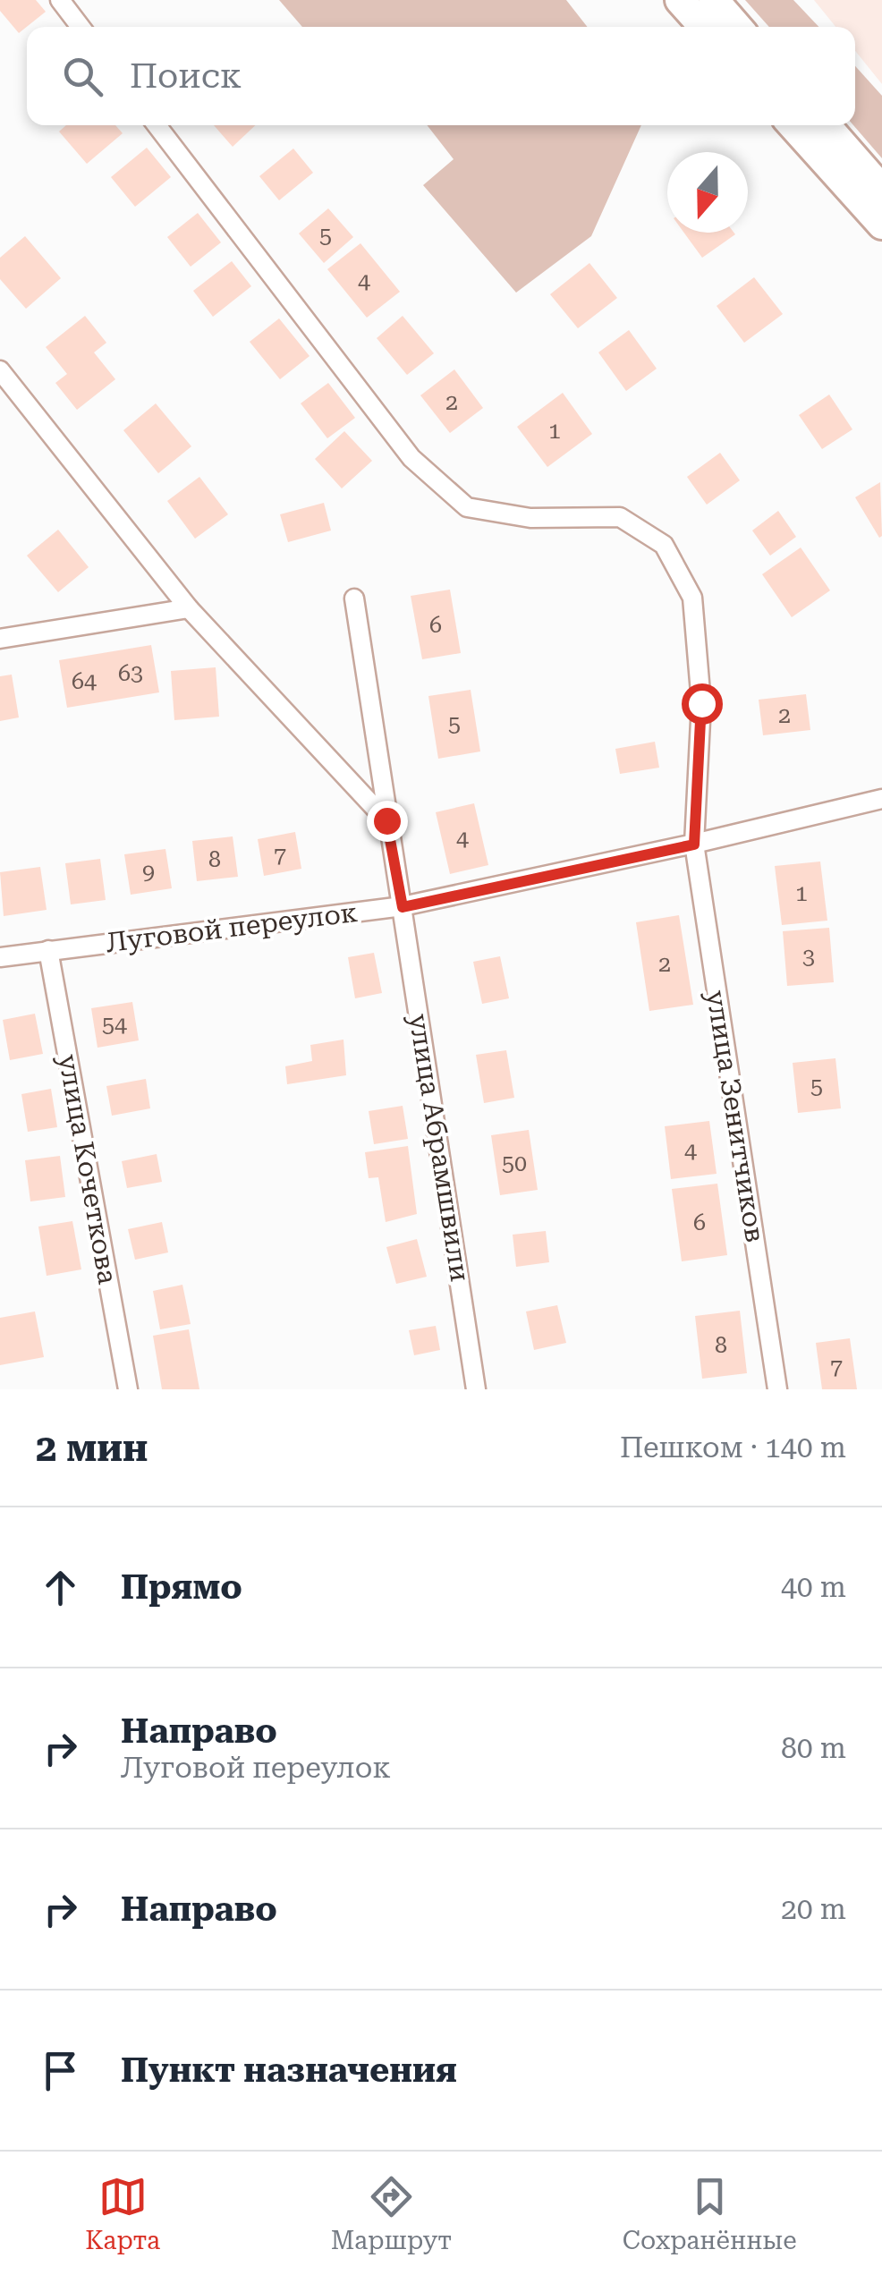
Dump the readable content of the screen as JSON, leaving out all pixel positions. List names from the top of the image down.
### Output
{
  "streets": {
    "street": [
      "Луговой переулок",
      "улица Зенитчиков",
      "улица Абрамшвили",
      "улица Кочеткова"
    ]
  },
  "crossings": [
    ["Луговой переулок", "улица Зенитчиков"],
    ["Луговой переулок", "улица Абрамшвили"],
    ["Луговой переулок", "улица Кочеткова"]
  ],
  "house_numbers": [
    "5",
    "4",
    "2",
    "1",
    "6",
    "63",
    "64",
    "2",
    "5",
    "4",
    "7",
    "8",
    "9",
    "1",
    "3",
    "2",
    "54",
    "5",
    "4",
    "50",
    "6",
    "8",
    "7"
  ],
  "north": "bottom",
  "page": {
    "search": "Поиск",
    "heading": ["2 мин", "Пешком · 140 m"],
    "list": [
      ["Прямо", "40 m"],
      ["Направо", "Луговой переулок", "80 m"],
      ["Направо", "20 m"],
      "Пункт назначения"
    ],
    "nav": ["Карта", "Маршрут", "Сохранённые"]
  }
}
